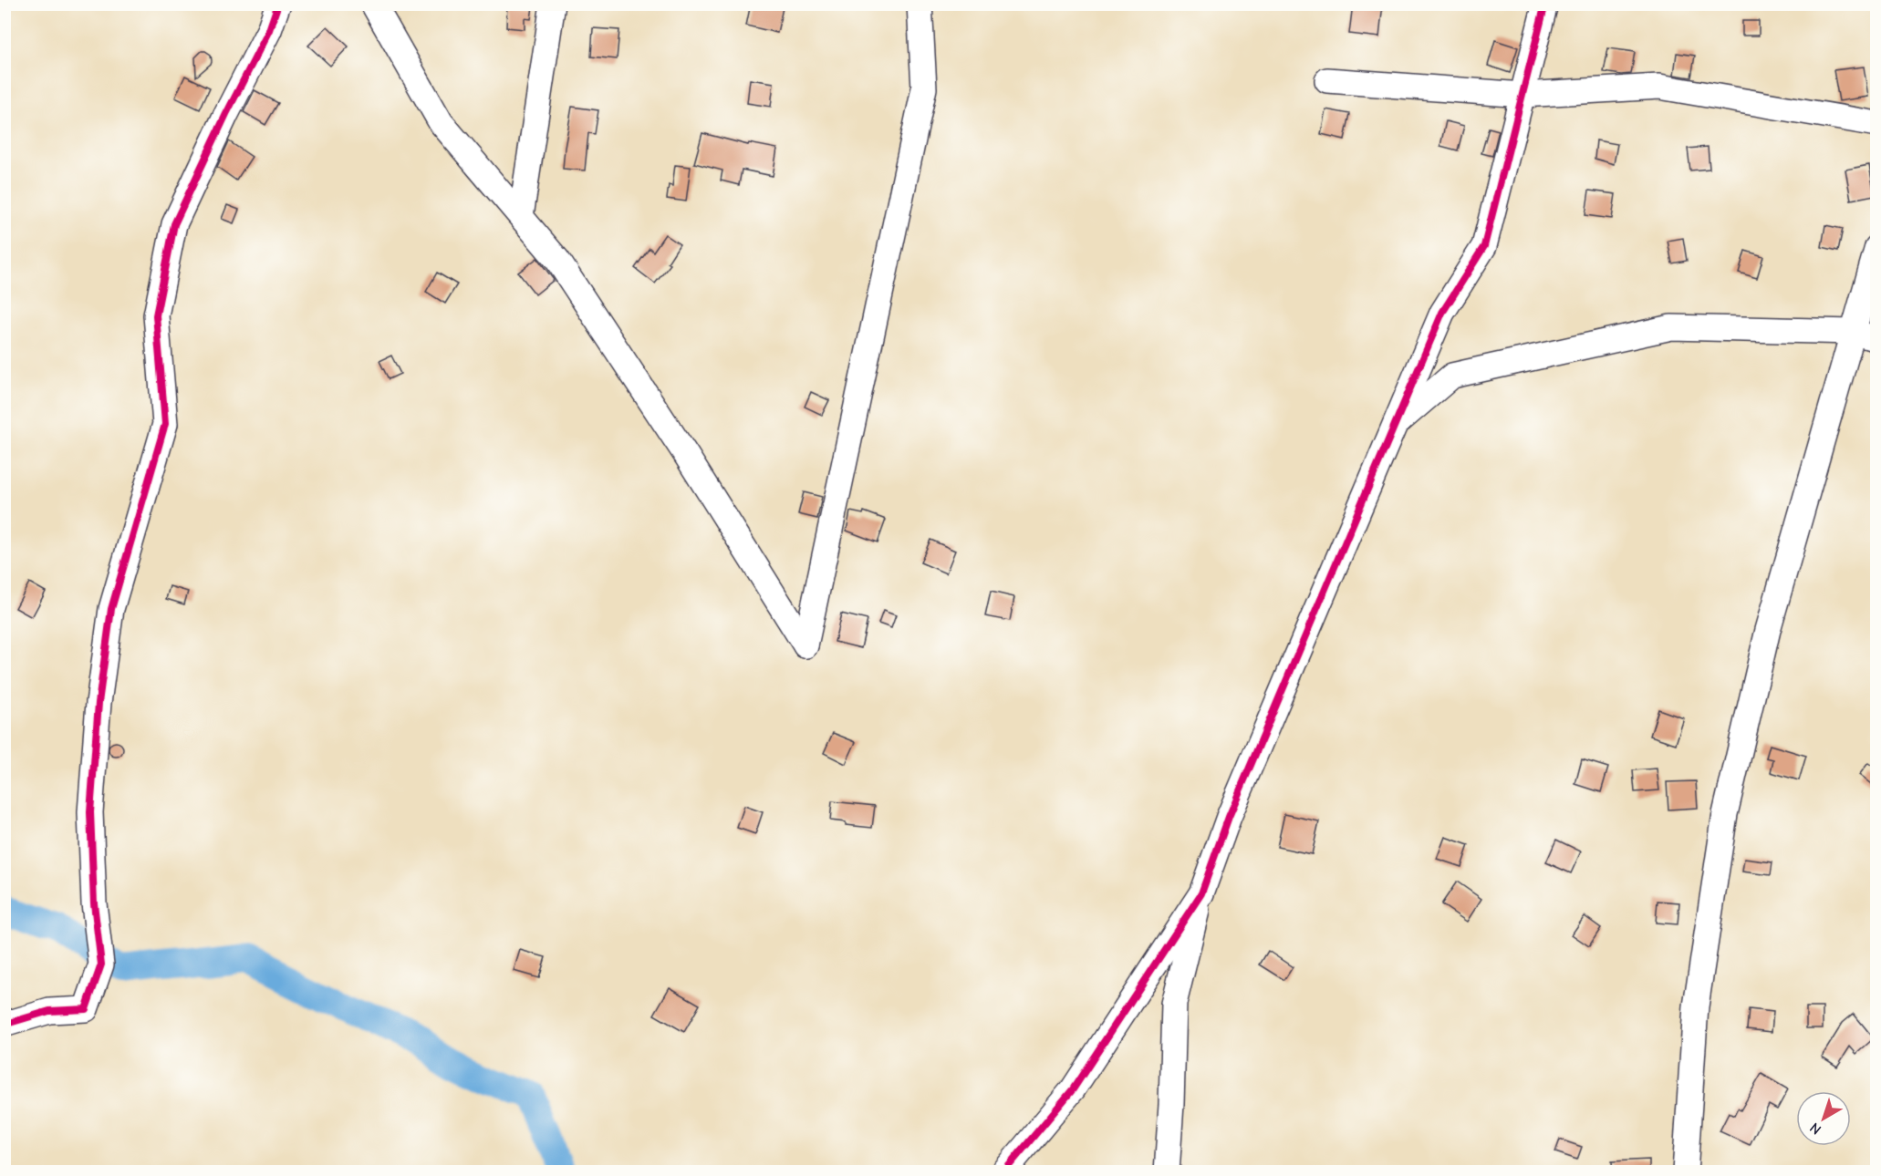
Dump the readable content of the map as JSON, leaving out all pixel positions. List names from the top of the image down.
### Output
{
  "north": "bottom left"
}
